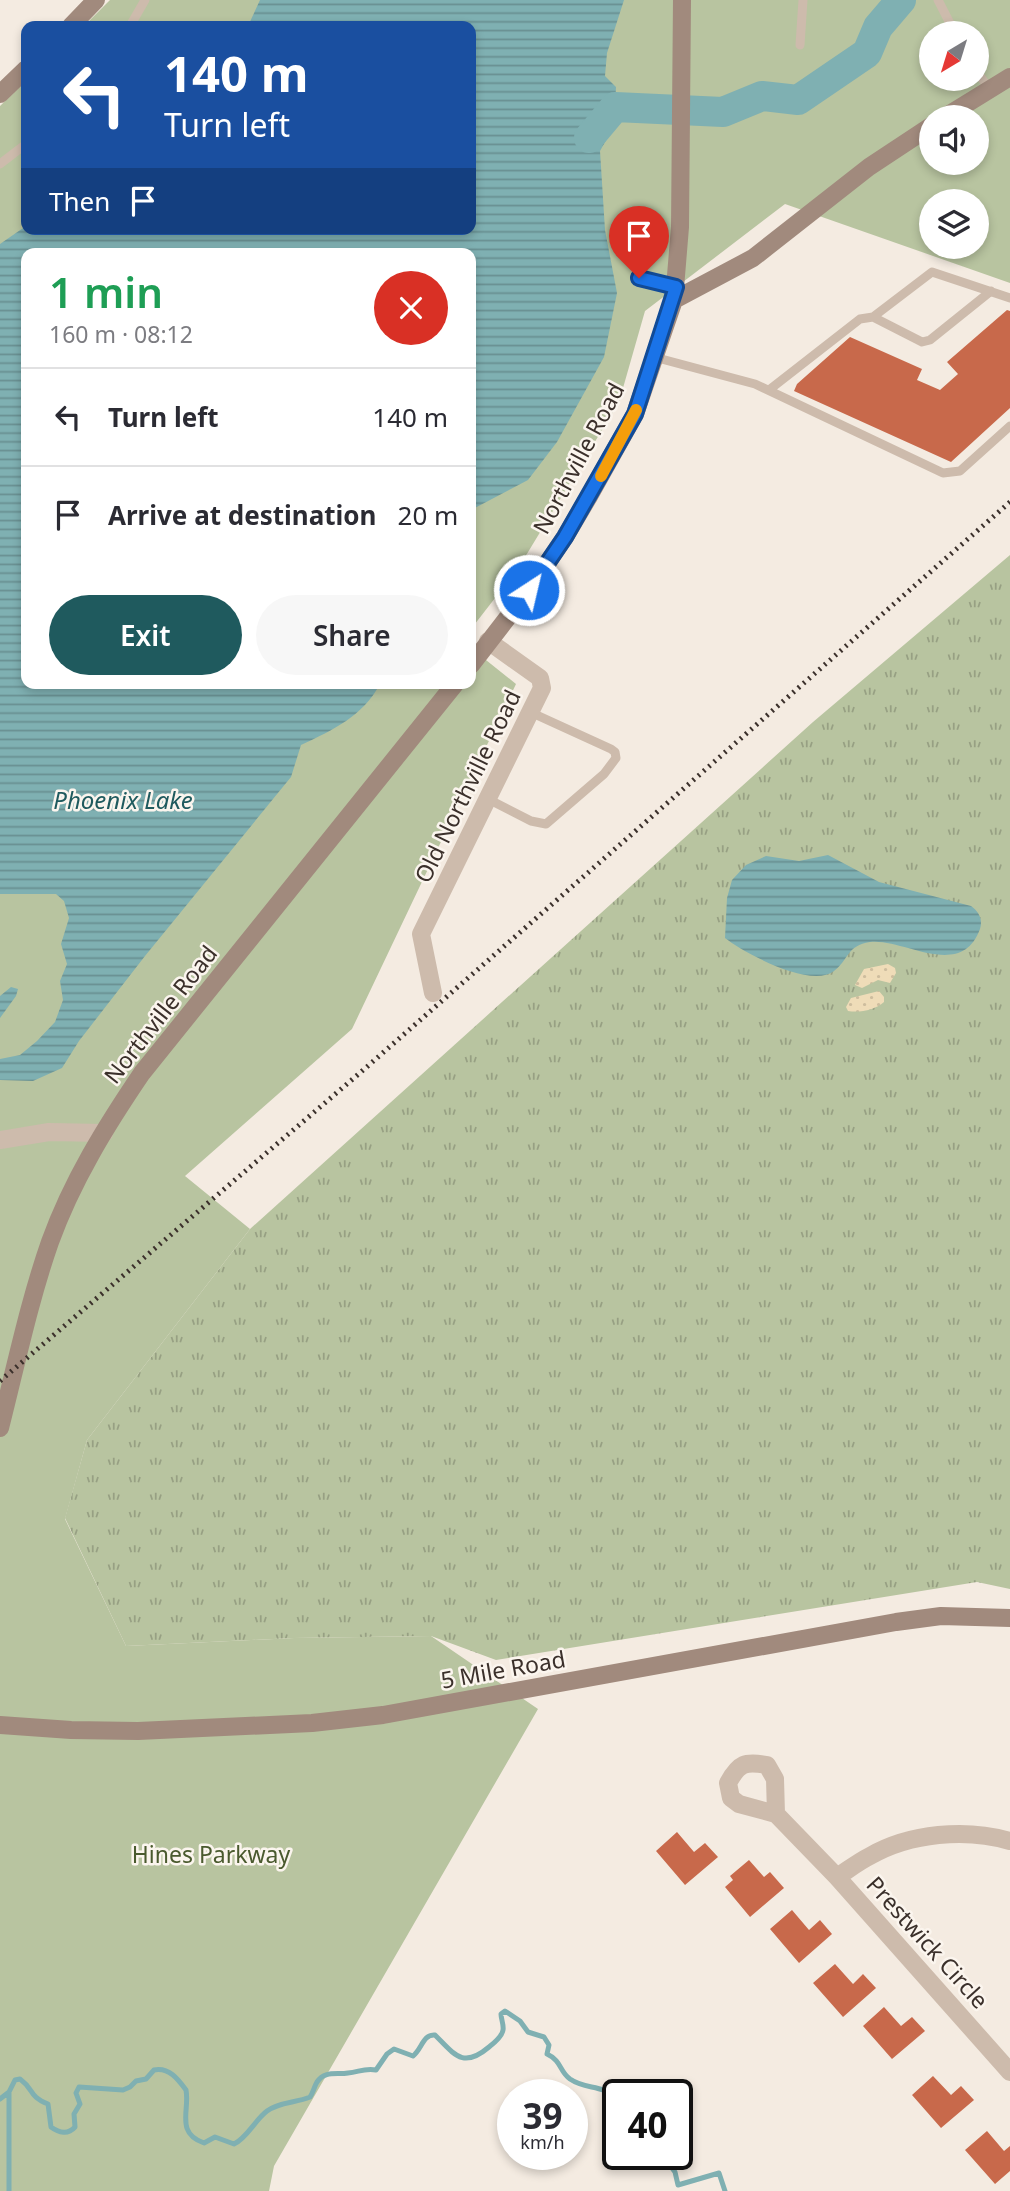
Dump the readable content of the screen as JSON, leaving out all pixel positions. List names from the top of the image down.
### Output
{
  "streets": {
    "street": [
      "Northville Road",
      "Old Northville Road",
      "5 Mile Road",
      "Prestwick Circle"
    ]
  },
  "crossings": [
    ["Northville Road", "Old Northville Road"]
  ],
  "water": ["Phoenix Lake"],
  "parks": ["Hines Parkway"],
  "north": "bottom left",
  "page": {
    "turn": ["140 m", "Turn left"],
    "then": "Then",
    "heading": ["1 min", "160 m · 08:12"],
    "list": [
      {
        "name": "Turn left",
        "value": "140 m"
      },
      {
        "name": "Arrive at destination",
        "value": "20 m"
      }
    ],
    "buttons": ["Exit", "Share"],
    "speed": "39 km/h",
    "limit": "40"
  }
}
